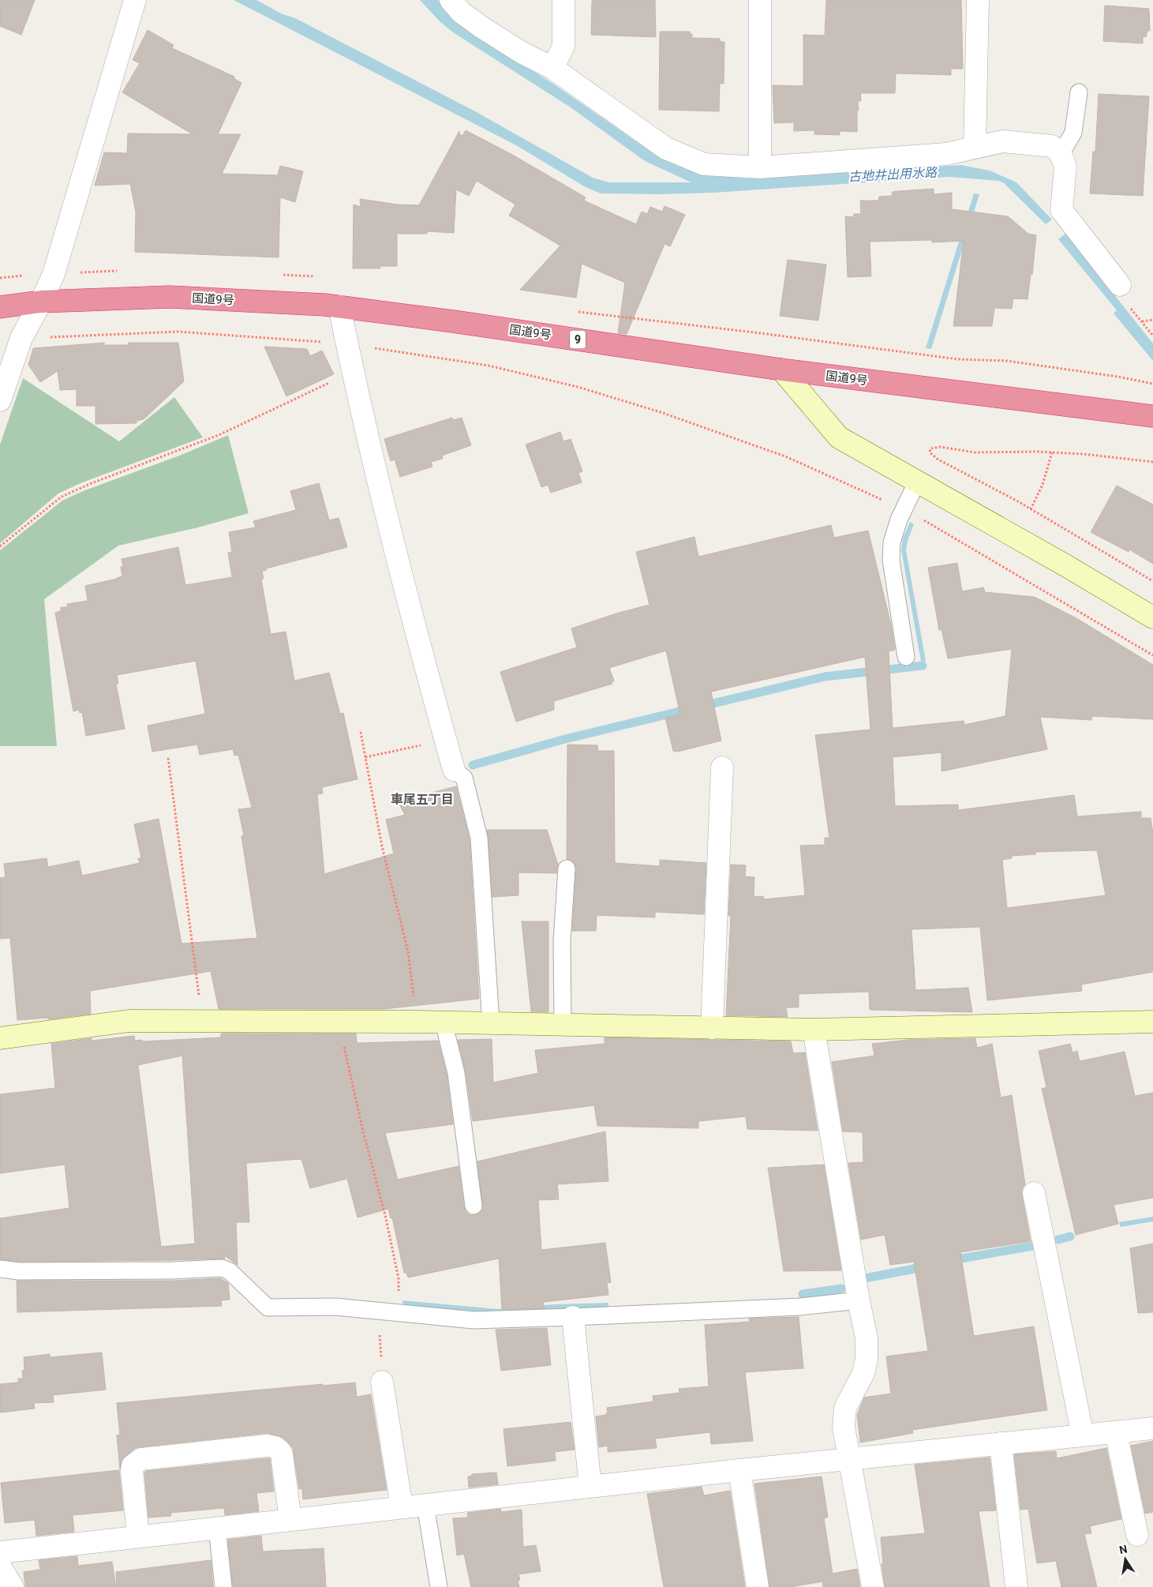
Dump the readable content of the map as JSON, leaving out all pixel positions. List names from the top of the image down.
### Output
{
  "streets": {
    "highway": ["国道9号", "9"]
  },
  "districts": ["車尾五丁目"],
  "water": ["古地井出用水路"],
  "north": "top"
}
